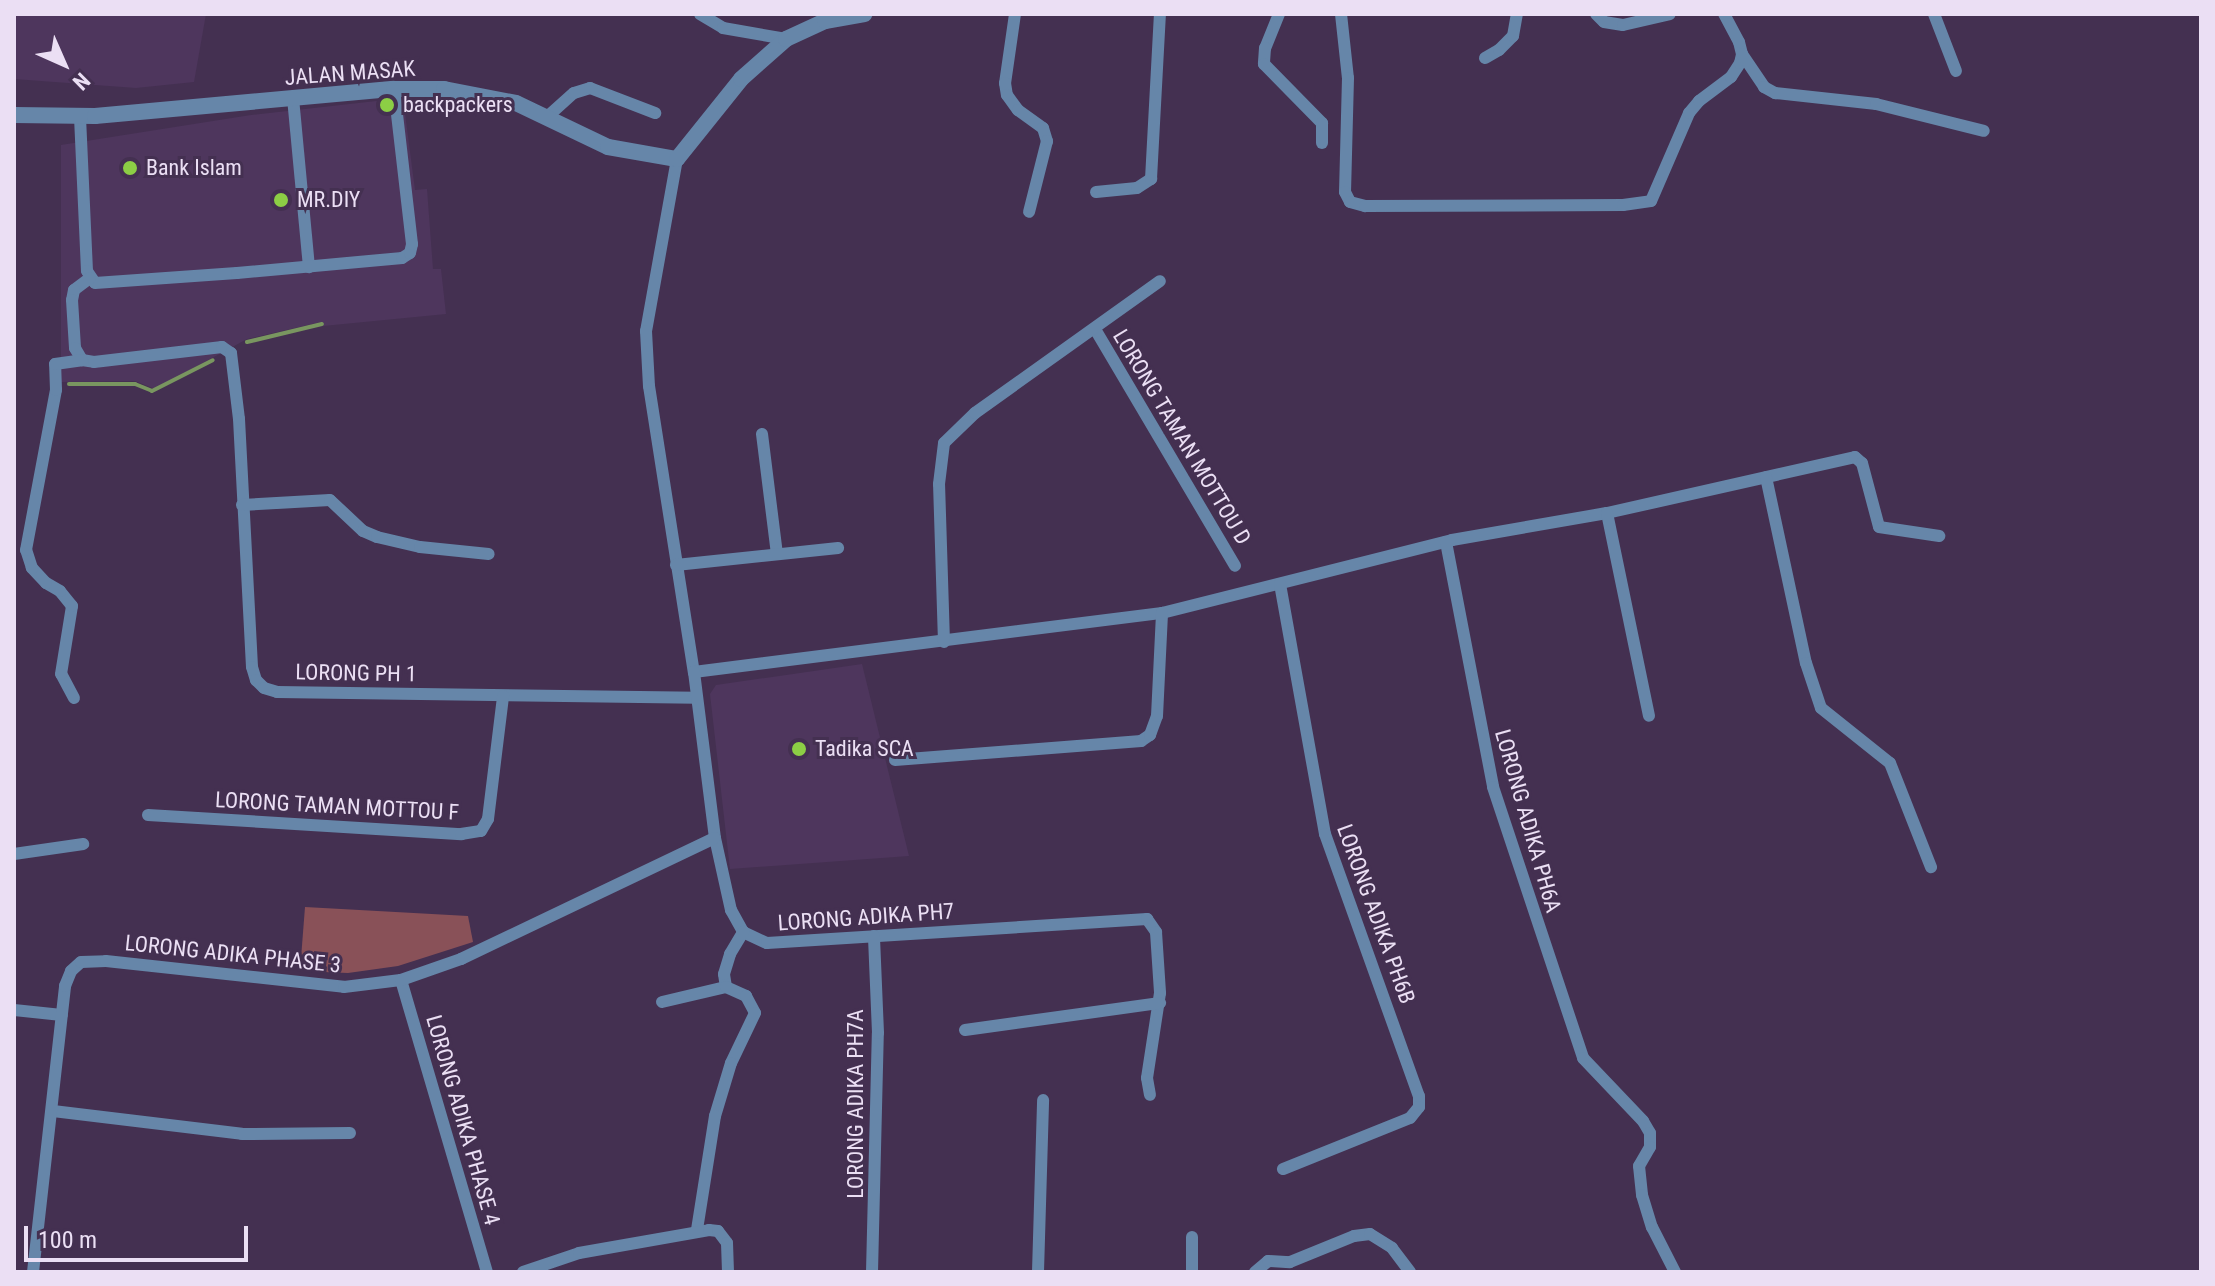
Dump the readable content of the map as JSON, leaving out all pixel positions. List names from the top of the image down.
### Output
{
  "streets": {
    "street": [
      "JALAN MASAK",
      "LORONG TAMAN MOTTOU D",
      "LORONG PH 1",
      "LORONG TAMAN MOTTOU F",
      "LORONG ADIKA PH6A",
      "LORONG ADIKA PH6B",
      "LORONG ADIKA PH7",
      "LORONG ADIKA PHASE 3",
      "LORONG ADIKA PH7A",
      "LORONG ADIKA PHASE 4"
    ]
  },
  "crossings": [
    ["LORONG PH 1", "LORONG TAMAN MOTTOU F"],
    ["LORONG ADIKA PH7", "LORONG ADIKA PH7A"],
    ["LORONG ADIKA PHASE 3", "LORONG ADIKA PHASE 4"]
  ],
  "places": [
    "backpackers",
    "Bank Islam",
    "MR.DIY",
    "Tadika SCA"
  ],
  "scale_bar": "100 m",
  "north": "bottom right"
}
